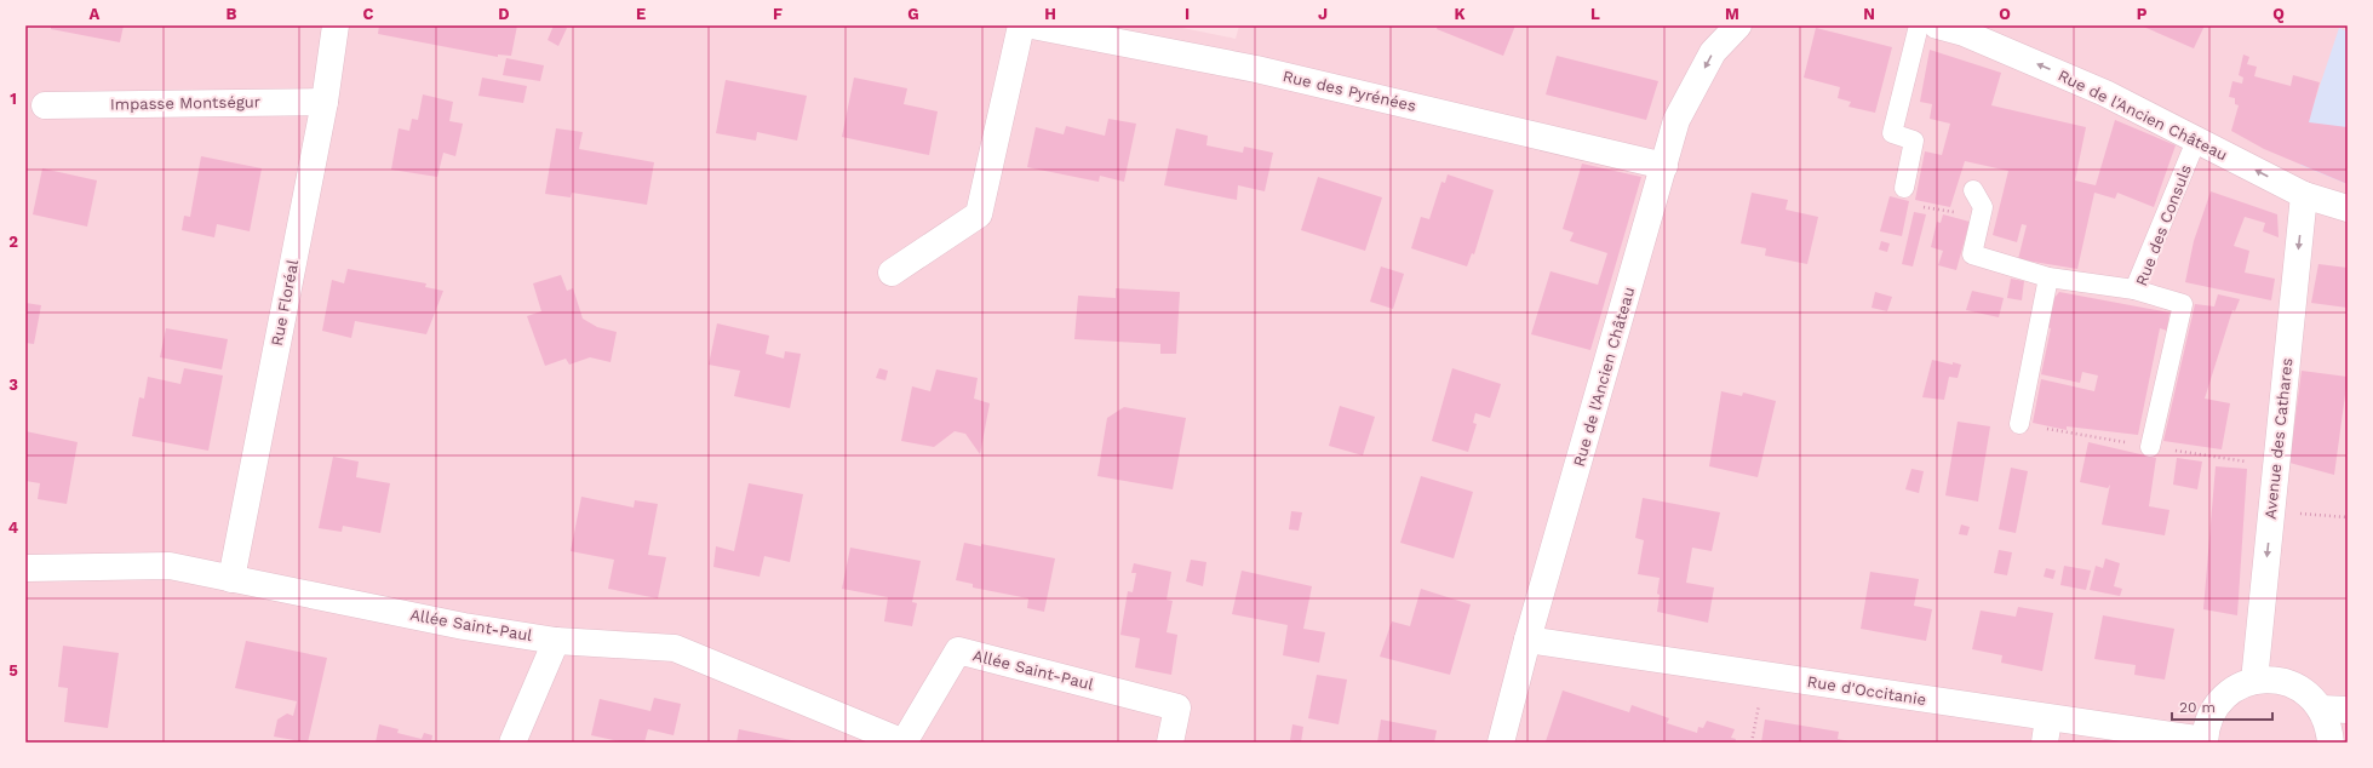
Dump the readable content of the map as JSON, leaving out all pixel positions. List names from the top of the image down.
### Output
{
  "streets": {
    "street": [
      "Rue des Pyrénées",
      "Impasse Montségur",
      "Rue de l'Ancien Château",
      "Rue Floréal",
      "Avenue des Cathares",
      "Allée Saint-Paul",
      "Rue d'Occitanie"
    ],
    "lane": ["Rue des Consuls"]
  },
  "crossings": [
    ["Rue des Pyrénées", "Rue de l'Ancien Château"],
    ["Impasse Montségur", "Rue Floréal"],
    ["Rue de l'Ancien Château", "Rue des Consuls"],
    ["Rue de l'Ancien Château", "Avenue des Cathares"],
    ["Rue de l'Ancien Château", "Rue d'Occitanie"],
    ["Rue Floréal", "Allée Saint-Paul"]
  ],
  "one_way": ["Avenue des Cathares"],
  "scale_bar": "20 m",
  "grid": {
    "columns": [
      "A",
      "B",
      "C",
      "D",
      "E",
      "F",
      "G",
      "H",
      "I",
      "J",
      "K",
      "L",
      "M",
      "N",
      "O",
      "P",
      "Q"
    ],
    "rows": [
      "1",
      "2",
      "3",
      "4",
      "5"
    ]
  }
}
